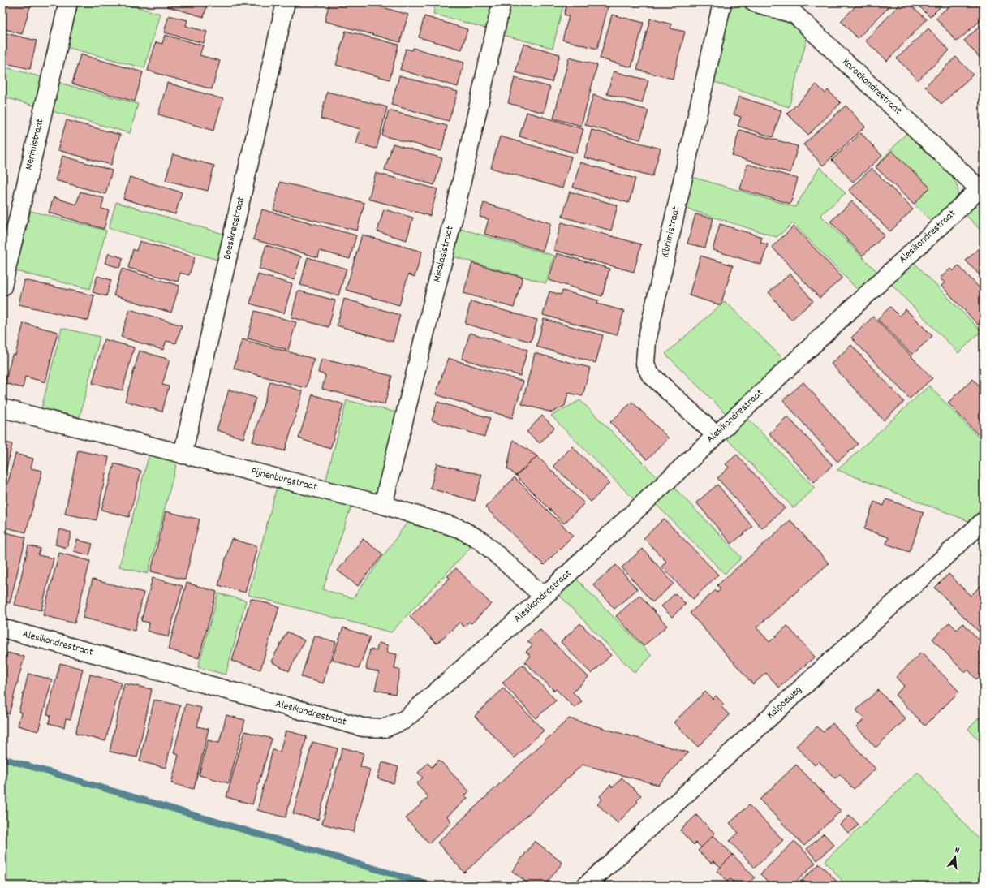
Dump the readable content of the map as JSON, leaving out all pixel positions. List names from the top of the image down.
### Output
{
  "streets": {
    "street": [
      "Karoekondrestraat",
      "Merimistraat",
      "Boesikreestraat",
      "Kibrimistraat",
      "Alesikondrestraat",
      "Misalasistraat",
      "Pijnenburgstraat",
      "Kalpoeweg"
    ]
  },
  "crossings": [
    ["Karoekondrestraat", "Alesikondrestraat"],
    ["Boesikreestraat", "Pijnenburgstraat"],
    ["Kibrimistraat", "Alesikondrestraat"],
    ["Alesikondrestraat", "Pijnenburgstraat"],
    ["Misalasistraat", "Pijnenburgstraat"]
  ],
  "north": "top"
}
